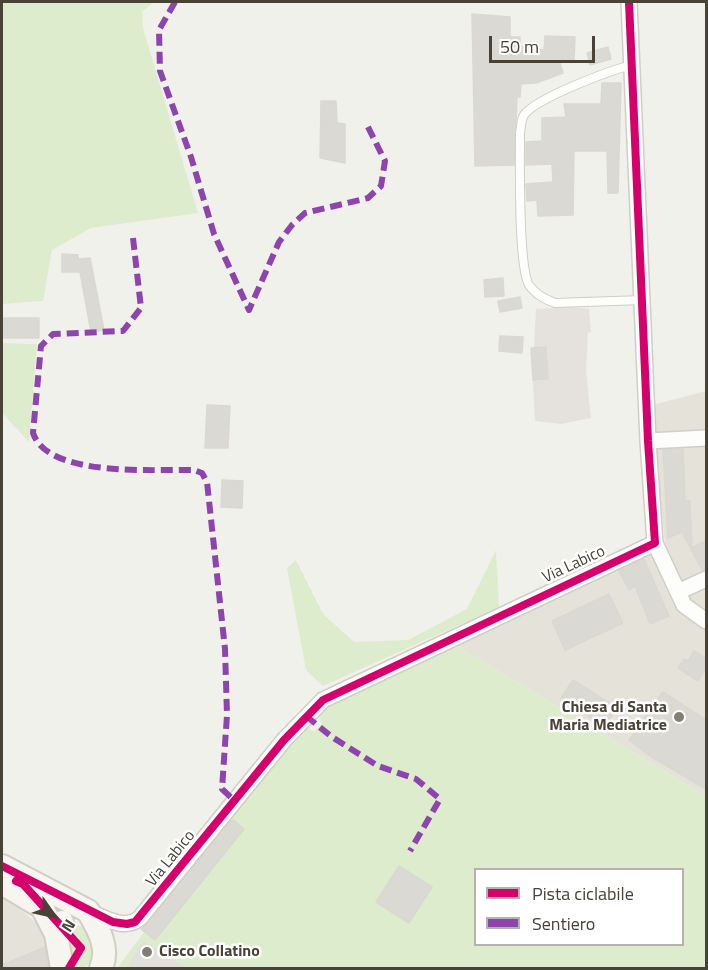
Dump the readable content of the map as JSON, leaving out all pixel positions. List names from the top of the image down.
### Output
{
  "streets": {
    "street": ["Via Labico"]
  },
  "places": ["Chiesa di Santa Maria Mediatrice", "Cisco Collatino"],
  "legend": ["Pista ciclabile", "Sentiero"],
  "scale_bar": "50 m",
  "north": "bottom right"
}
